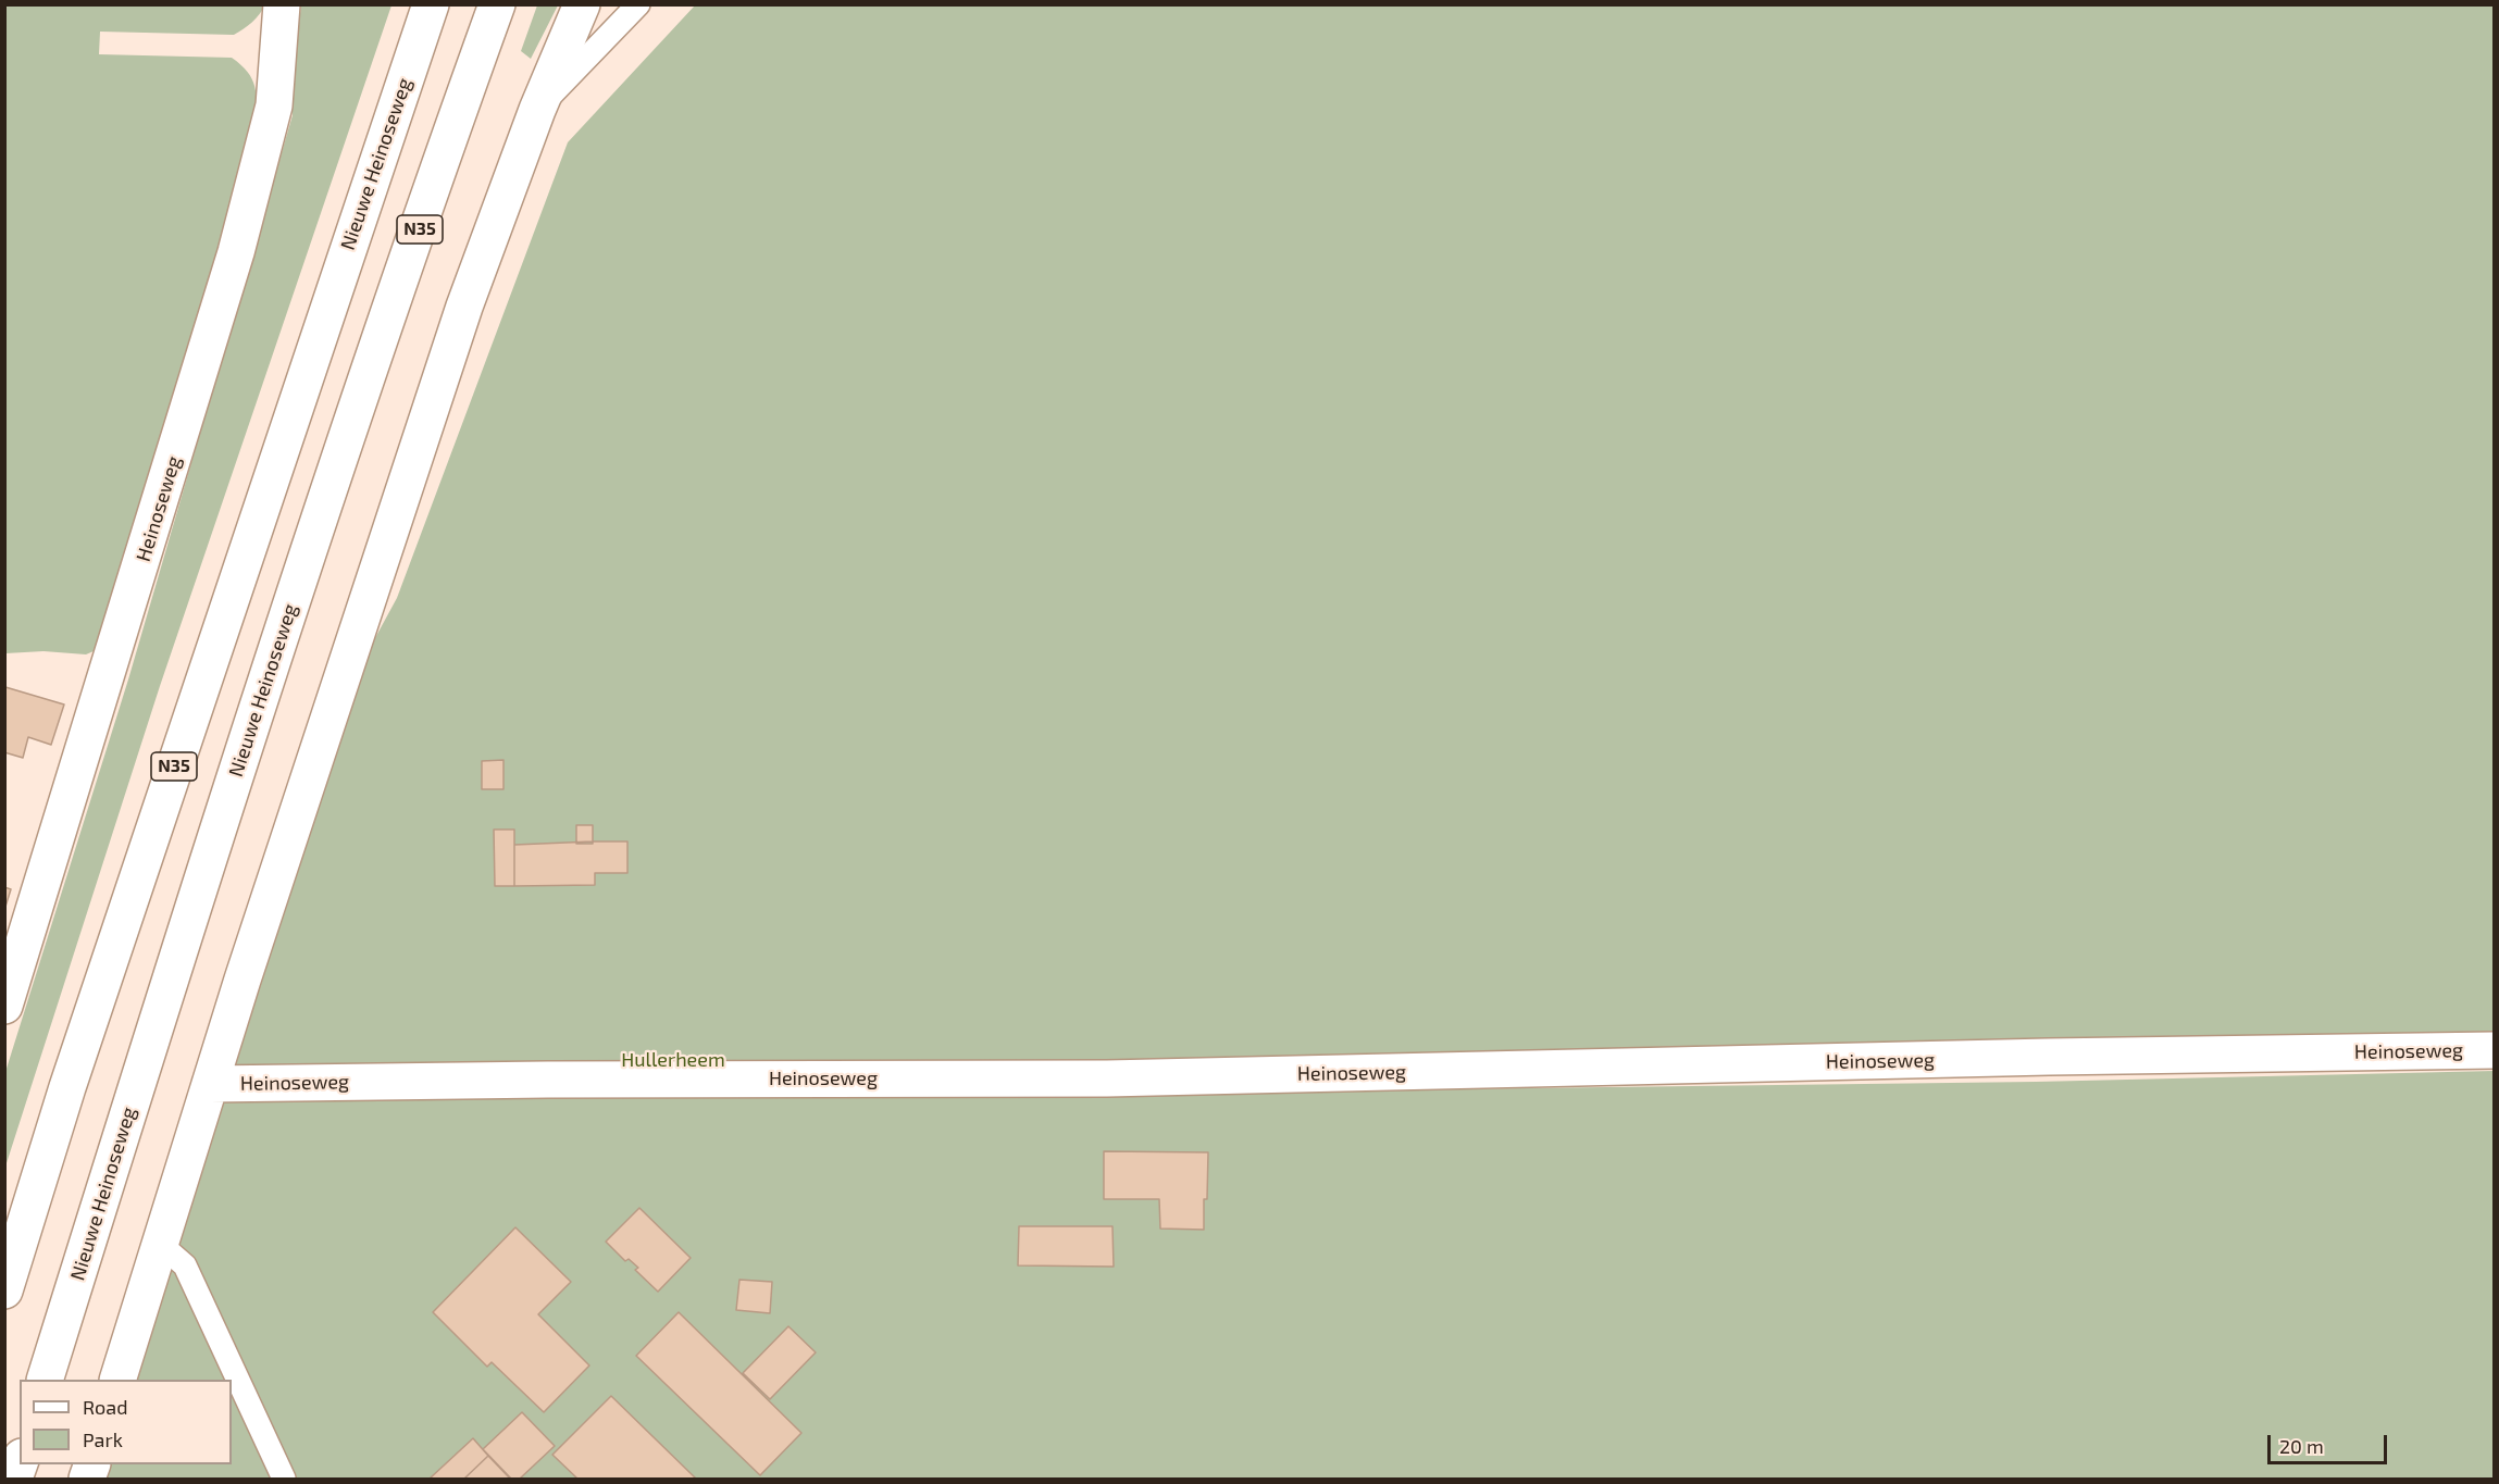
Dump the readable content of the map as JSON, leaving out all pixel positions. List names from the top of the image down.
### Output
{
  "streets": {
    "main road": ["Nieuwe Heinoseweg", "N35", "Heinoseweg"]
  },
  "parks": ["Hullerheem"],
  "legend": ["Road", "Park"],
  "scale_bar": "20 m"
}
